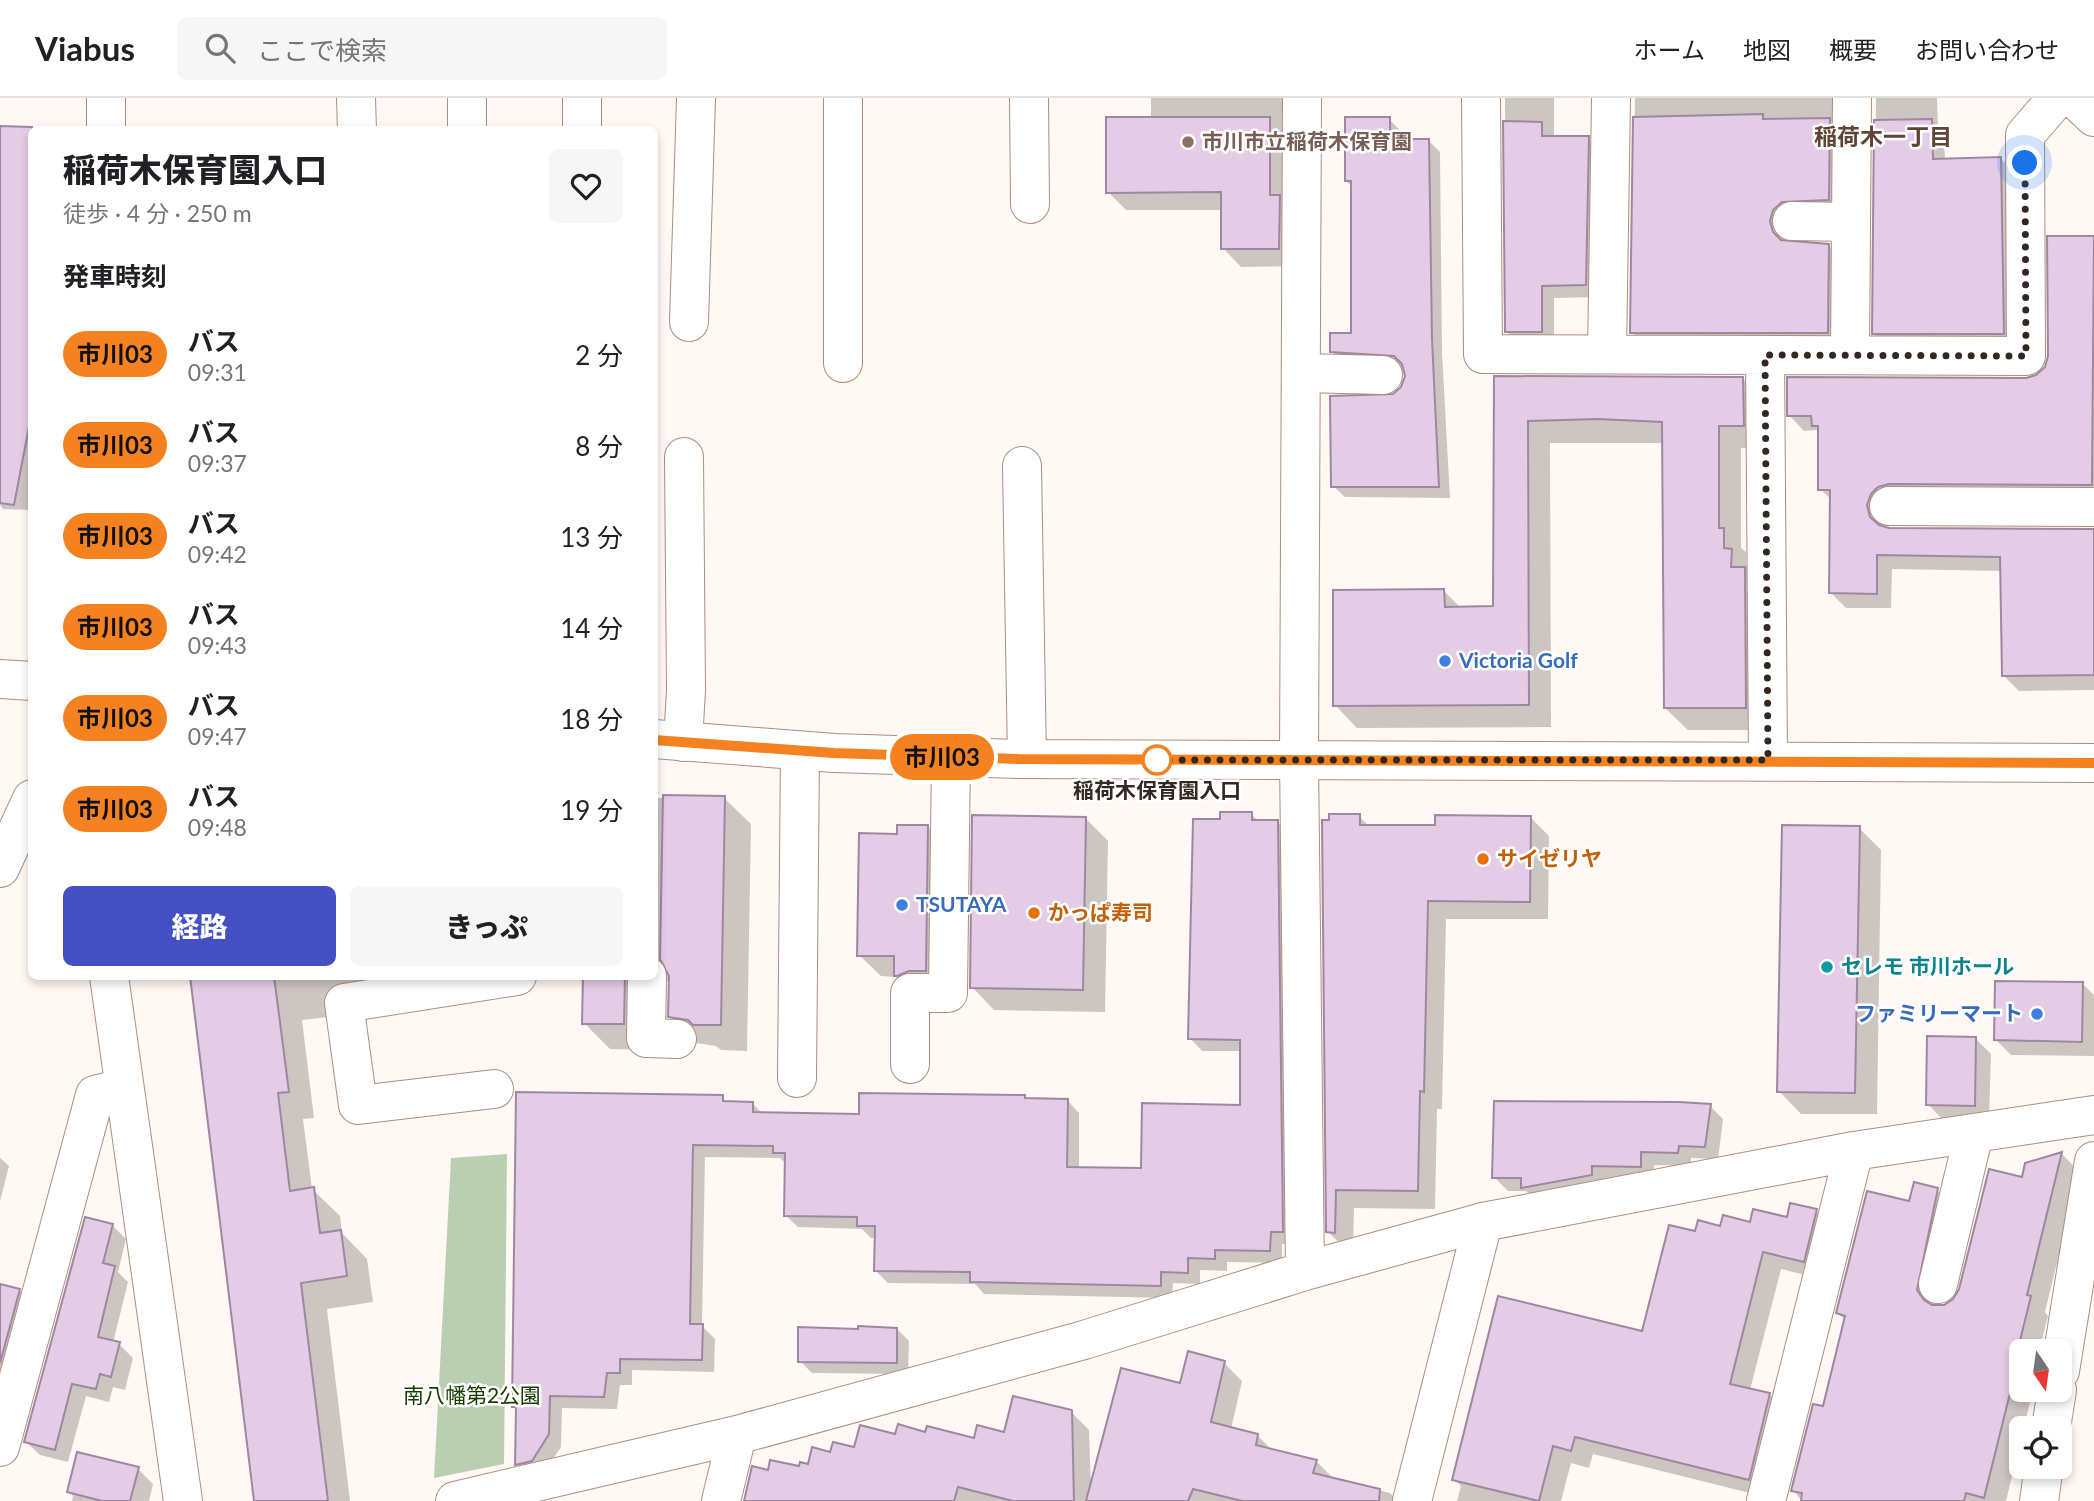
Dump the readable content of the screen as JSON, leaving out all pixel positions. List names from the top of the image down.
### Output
{
  "districts": ["稲荷木一丁目"],
  "parks": ["南八幡第2公園"],
  "places": [
    "市川市立稲荷木保育園",
    "Victoria Golf",
    "稲荷木保育園入口",
    "サイゼリヤ",
    "TSUTAYA",
    "かっぱ寿司",
    "セレモ 市川ホール",
    "ファミリーマート"
  ],
  "lines": ["bus line 市川03"],
  "north": "bottom",
  "page": {
    "header": "Viabus",
    "search": "ここで検索",
    "nav": [
      "ホーム",
      "地図",
      "概要",
      "お問い合わせ"
    ],
    "on_map": "市川03",
    "heading": [
      ["稲荷木保育園入口", "徒歩 · 4 分 · 250 m"],
      "発車時刻"
    ],
    "list": [
      {
        "mark": "市川03",
        "name": "バス",
        "note": "09:31",
        "value": "2 分"
      },
      {
        "mark": "市川03",
        "name": "バス",
        "note": "09:37",
        "value": "8 分"
      },
      {
        "mark": "市川03",
        "name": "バス",
        "note": "09:42",
        "value": "13 分"
      },
      {
        "mark": "市川03",
        "name": "バス",
        "note": "09:43",
        "value": "14 分"
      },
      {
        "mark": "市川03",
        "name": "バス",
        "note": "09:47",
        "value": "18 分"
      },
      {
        "mark": "市川03",
        "name": "バス",
        "note": "09:48",
        "value": "19 分"
      }
    ],
    "buttons": ["経路", "きっぷ"]
  }
}
